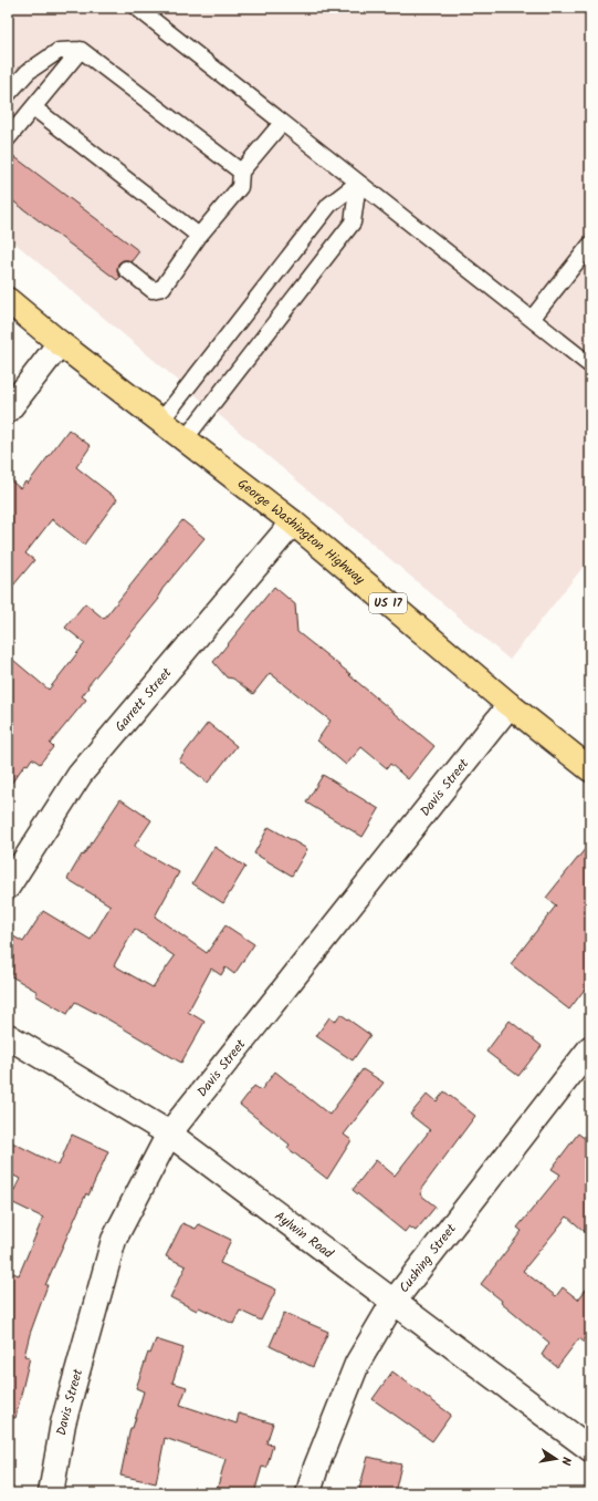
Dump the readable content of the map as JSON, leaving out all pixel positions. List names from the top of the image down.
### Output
{
  "streets": {
    "main road": ["George Washington Highway", "US 17"],
    "street": [
      "Garrett Street",
      "Davis Street",
      "Aylwin Road",
      "Cushing Street"
    ]
  },
  "crossings": [
    ["George Washington Highway", "Garrett Street"],
    ["George Washington Highway", "Davis Street"],
    ["Davis Street", "Aylwin Road"],
    ["Aylwin Road", "Cushing Street"]
  ],
  "north": "right"
}
